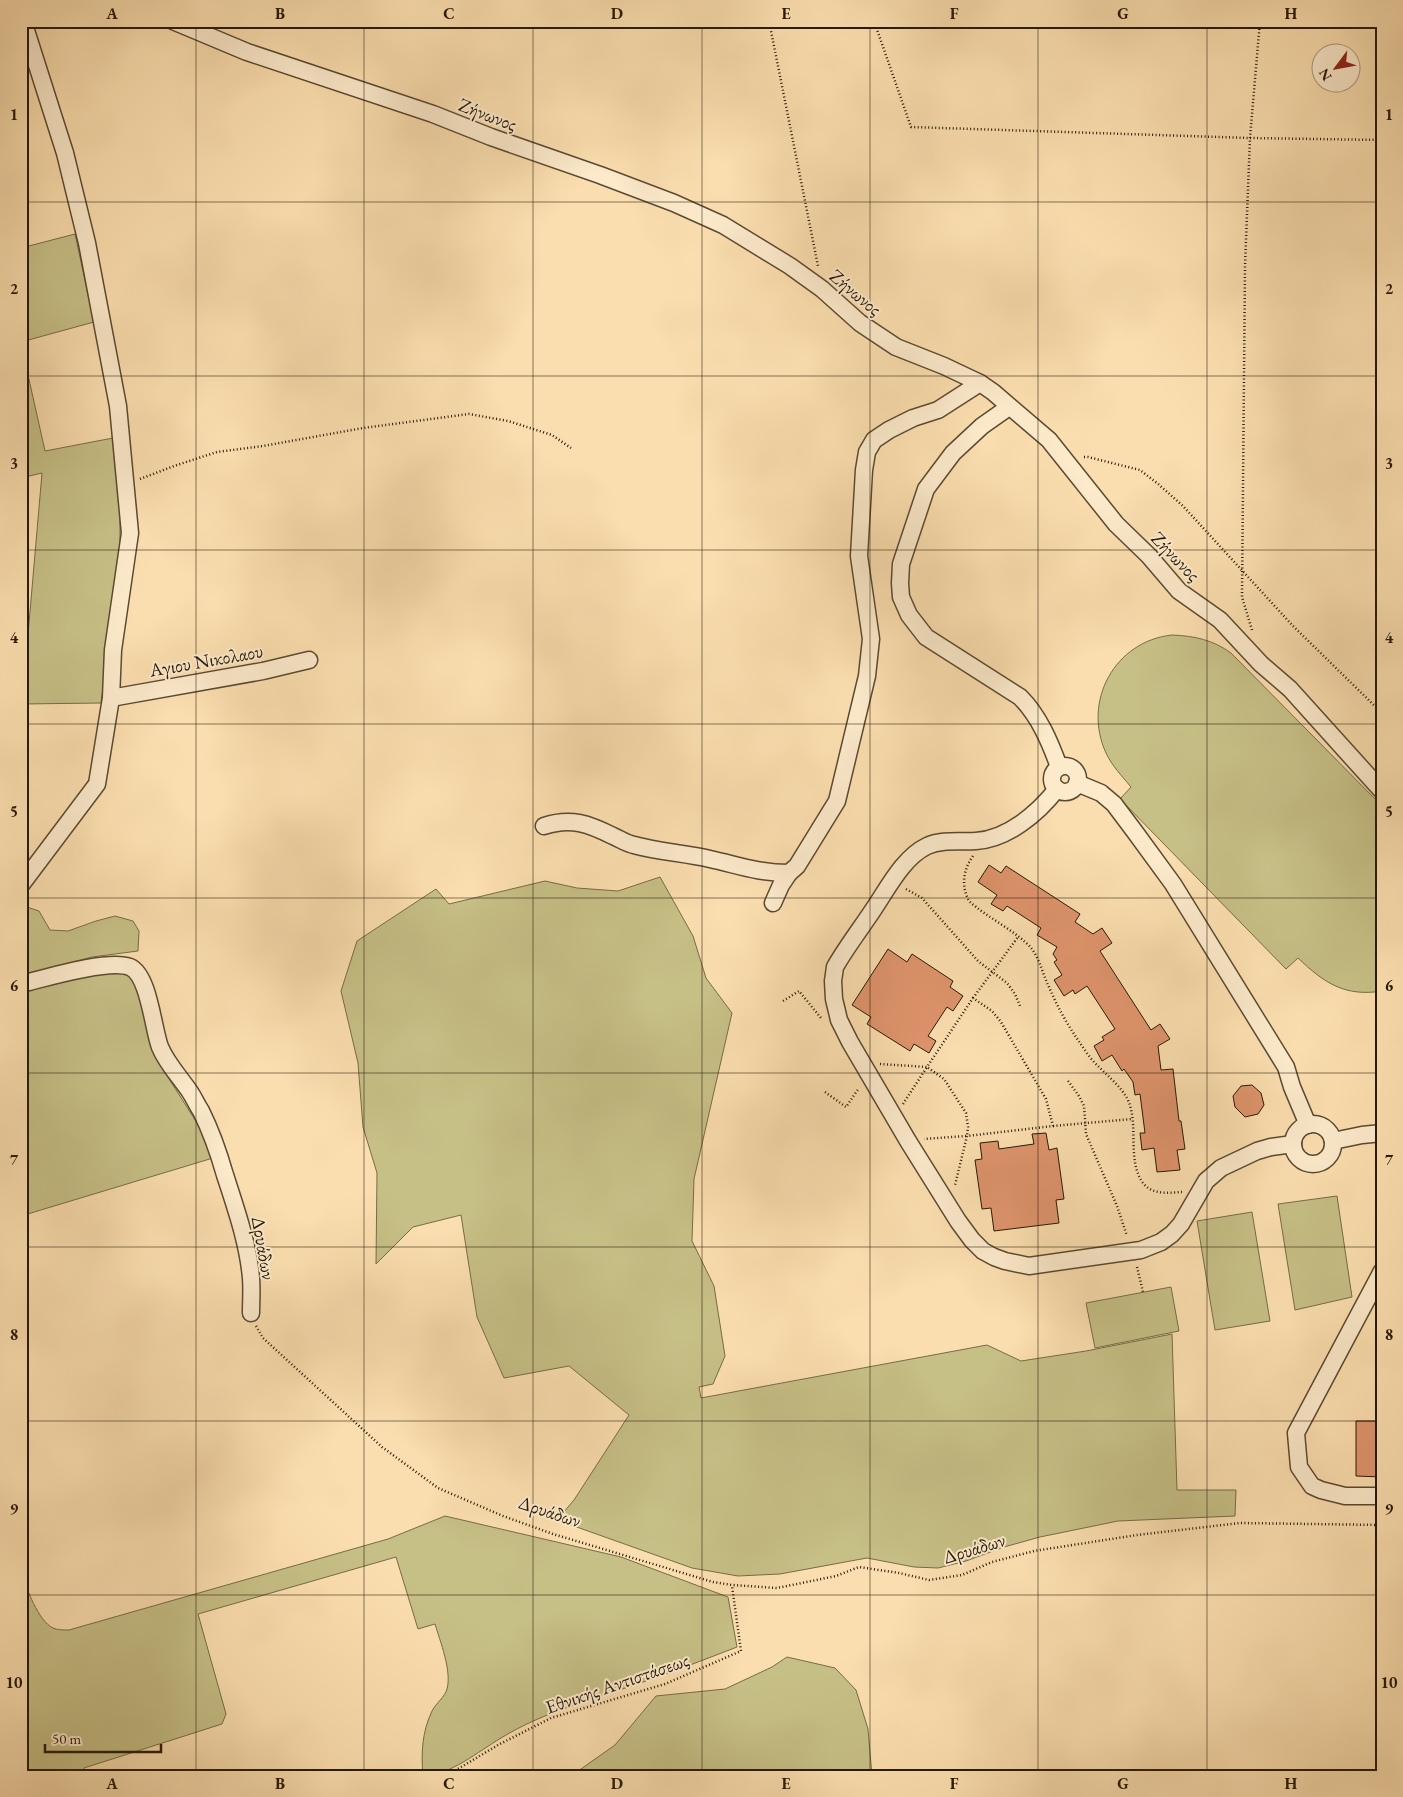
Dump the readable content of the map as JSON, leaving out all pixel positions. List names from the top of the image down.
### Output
{
  "streets": {
    "street": ["Ζήνωνος", "Αγιου Νικολαου", "Δρυάδων"],
    "path": ["Εθνικής Αντιστάσεως"]
  },
  "crossings": [
    ["Δρυάδων", "Εθνικής Αντιστάσεως"]
  ],
  "scale_bar": "50 m",
  "north": "bottom left",
  "grid": {
    "columns": [
      "A",
      "B",
      "C",
      "D",
      "E",
      "F",
      "G",
      "H"
    ],
    "rows": [
      "1",
      "2",
      "3",
      "4",
      "5",
      "6",
      "7",
      "8",
      "9",
      "10"
    ]
  }
}
